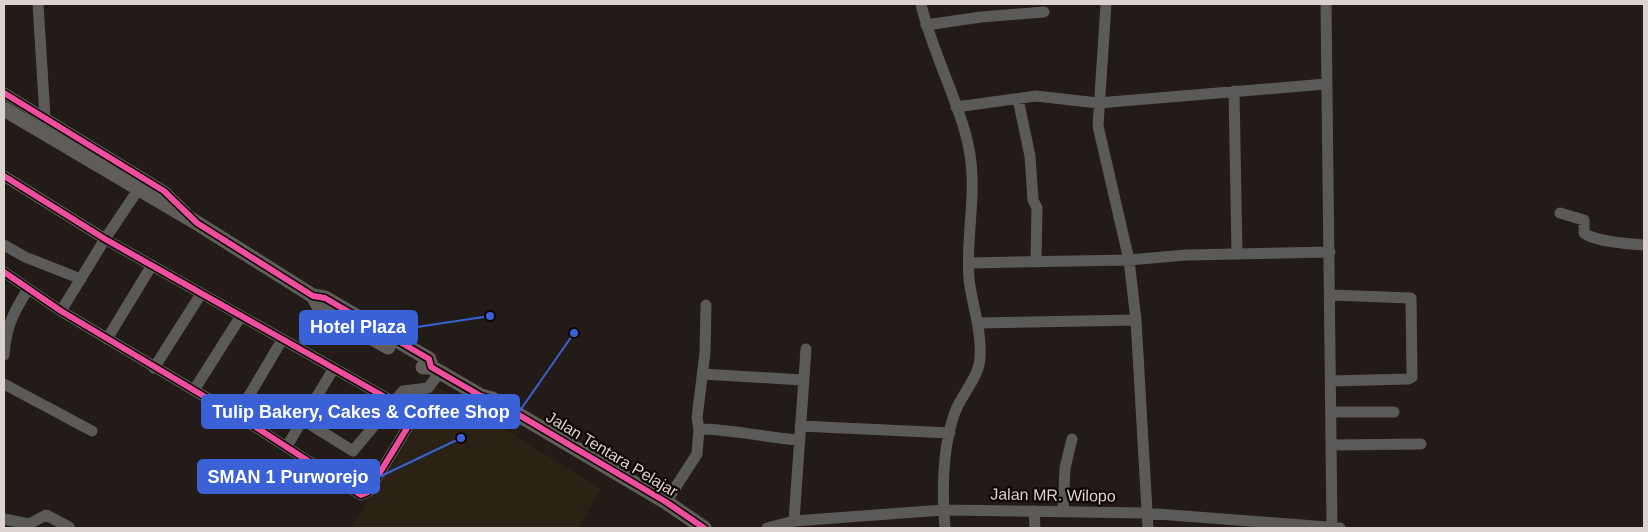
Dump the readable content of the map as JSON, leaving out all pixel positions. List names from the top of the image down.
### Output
{
  "streets": {
    "main road": ["Jalan Tentara Pelajar"],
    "street": ["Jalan MR. Wilopo"]
  },
  "places": ["Hotel Plaza", "Tulip Bakery, Cakes & Coffee Shop", "SMAN 1 Purworejo"]
}
